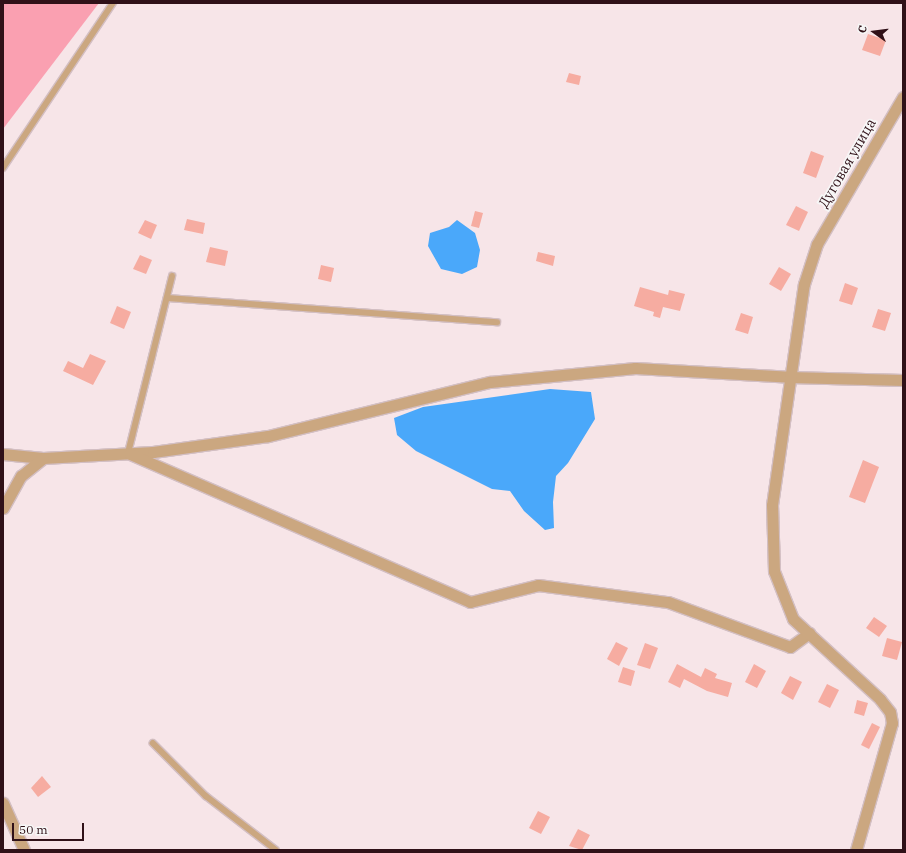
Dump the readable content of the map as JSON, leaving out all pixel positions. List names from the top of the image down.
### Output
{
  "streets": {
    "street": ["Дуговая улица"]
  },
  "scale_bar": "50 m",
  "north": "left"
}
